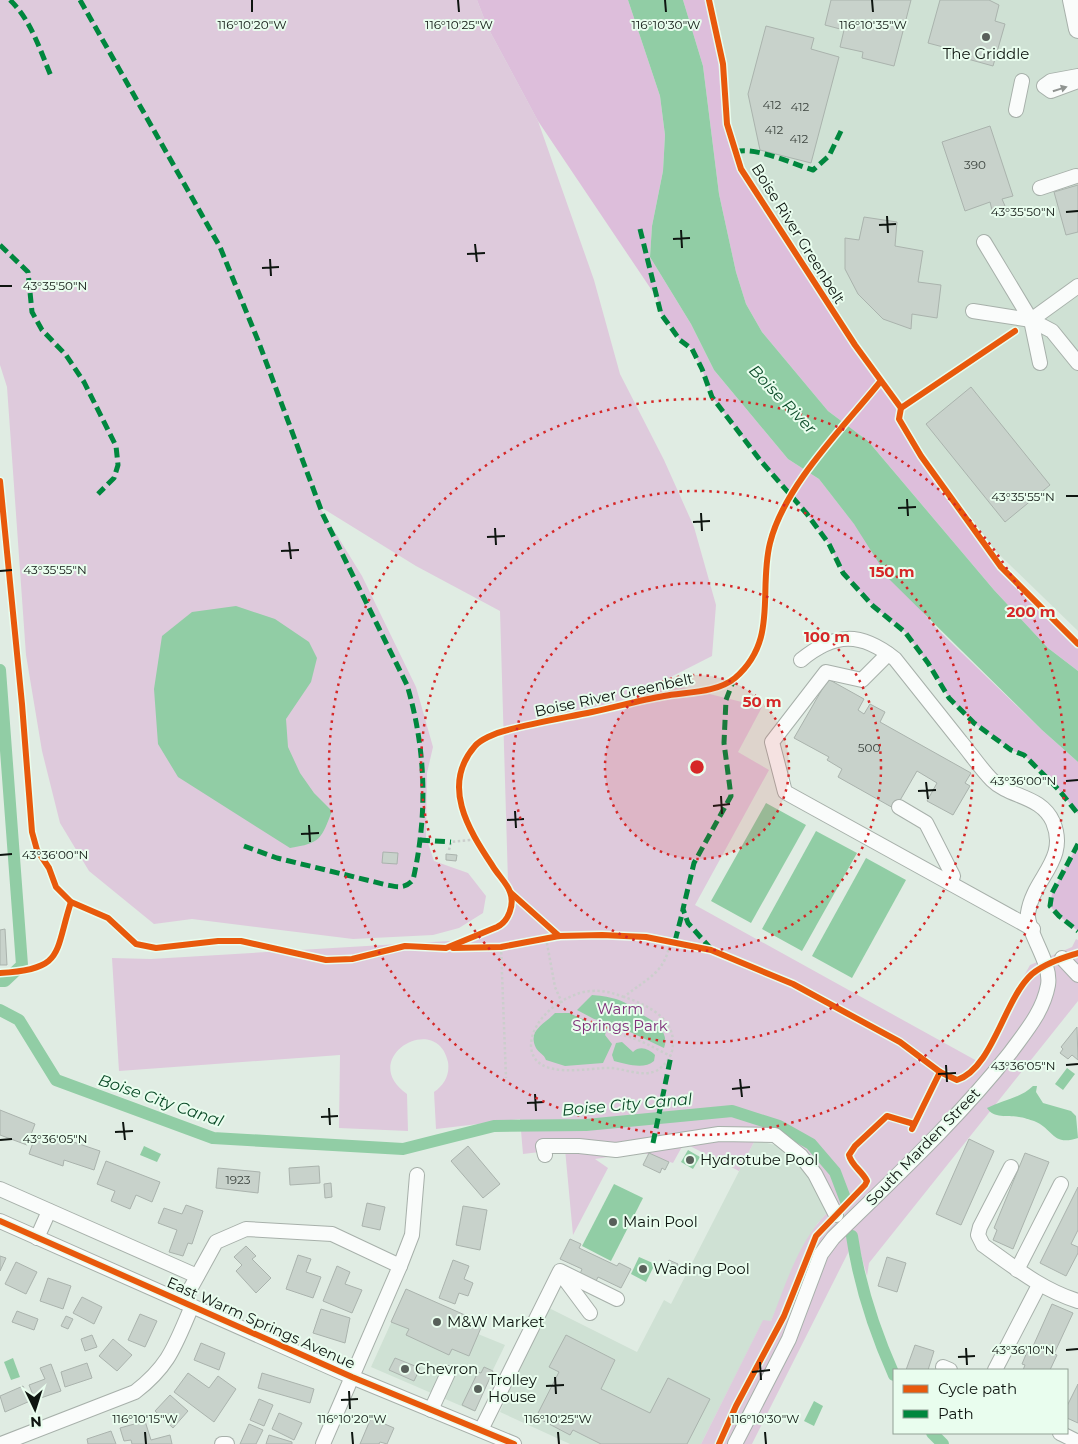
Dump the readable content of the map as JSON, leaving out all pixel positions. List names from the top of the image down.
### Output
{
  "streets": {
    "street": ["South Marden Street", "East Warm Springs Avenue"],
    "cycle path": ["Boise River Greenbelt"]
  },
  "water": ["Boise River", "Boise City Canal"],
  "parks": ["Warm Springs Park"],
  "places": [
    "The Griddle",
    "Hydrotube Pool",
    "Main Pool",
    "Wading Pool",
    "M&W Market",
    "Chevron",
    "Trolley House"
  ],
  "house_numbers": [
    "412",
    "412",
    "412",
    "412",
    "390",
    "500",
    "1923"
  ],
  "legend": ["Cycle path", "Path"],
  "north": "bottom",
  "coordinates": [
    "116°10'20\"W",
    "116°10'25\"W",
    "116°10'30\"W",
    "116°10'35\"W",
    "43°35'50\"N",
    "43°35'55\"N",
    "43°36'00\"N",
    "43°36'05\"N",
    "43°36'10\"N",
    "116°10'15\"W"
  ],
  "rings": [
    "150 m",
    "200 m",
    "100 m",
    "50 m"
  ]
}
